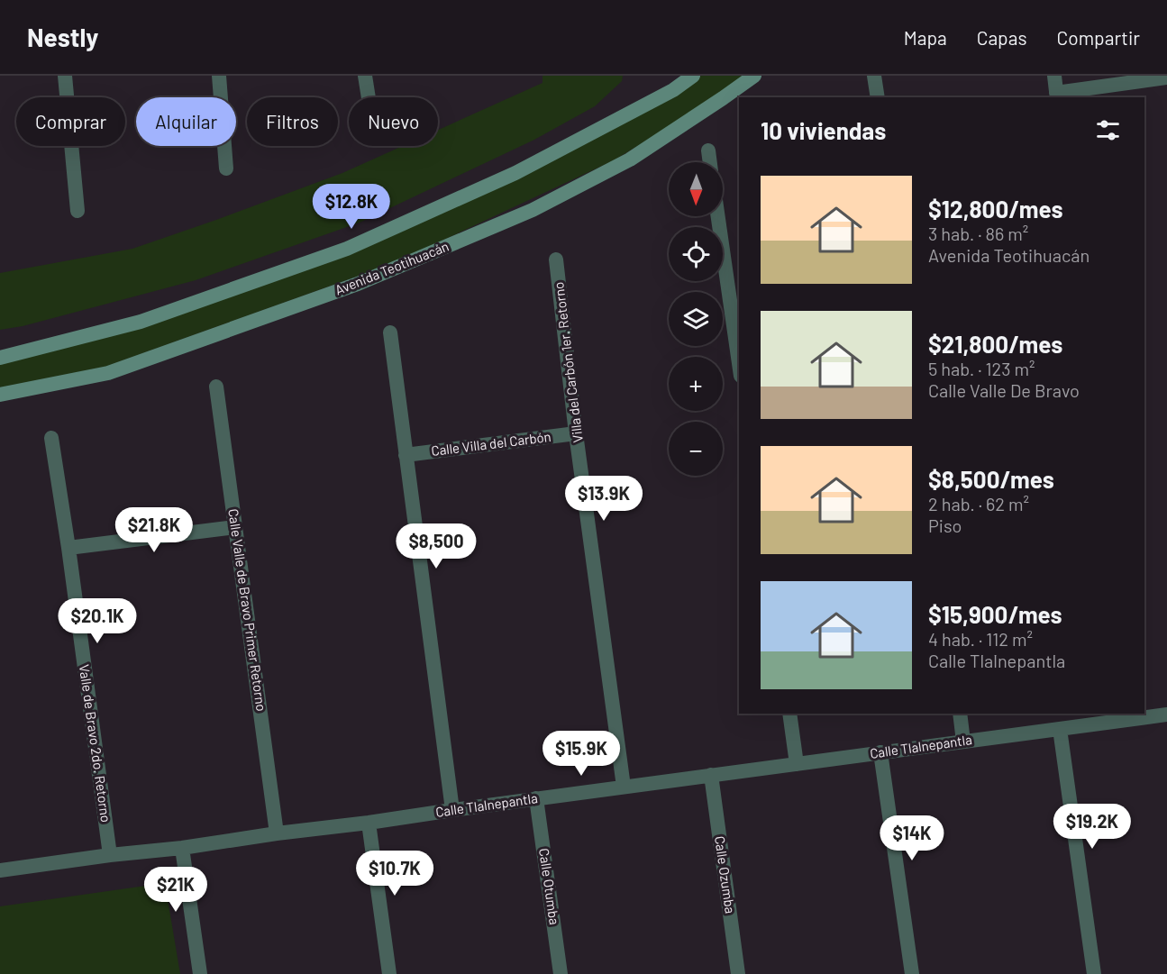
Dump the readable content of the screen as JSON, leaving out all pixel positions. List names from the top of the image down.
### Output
{
  "streets": {
    "main road": ["Avenida Teotihuacán"],
    "street": [
      "Villa del Carbón 1er. Retorno",
      "Calle Villa del Carbón",
      "Calle Valle de Bravo Primer Retorno",
      "Valle de Bravo 2do. Retorno",
      "Calle Tlalnepantla",
      "Calle Ozumba",
      "Calle Otumba"
    ]
  },
  "crossings": [
    ["Villa del Carbón 1er. Retorno", "Calle Villa del Carbón"],
    ["Villa del Carbón 1er. Retorno", "Calle Tlalnepantla"],
    ["Calle Valle de Bravo Primer Retorno", "Calle Tlalnepantla"],
    ["Valle de Bravo 2do. Retorno", "Calle Tlalnepantla"],
    ["Calle Tlalnepantla", "Calle Ozumba"],
    ["Calle Tlalnepantla", "Calle Otumba"]
  ],
  "north": "bottom",
  "page": {
    "header": "Nestly",
    "nav": ["Mapa", "Capas", "Compartir"],
    "chip": [
      "Comprar",
      "Alquilar",
      "Filtros",
      "Nuevo"
    ],
    "heading": "10 viviendas",
    "map_buttons": ["+", "−"],
    "list": [
      {
        "name": "$12,800/mes",
        "note": "3 hab. · 86 m² · Avenida Teotihuacán"
      },
      {
        "name": "$21,800/mes",
        "note": "5 hab. · 123 m² · Calle Valle De Bravo"
      },
      {
        "name": "$8,500/mes",
        "note": "2 hab. · 62 m² · Piso"
      },
      {
        "name": "$15,900/mes",
        "note": "4 hab. · 112 m² · Calle Tlalnepantla"
      }
    ],
    "price": [
      "$12.8K",
      "$13.9K",
      "$21.8K",
      "$8,500",
      "$20.1K",
      "$15.9K",
      "$19.2K",
      "$14K",
      "$10.7K",
      "$21K"
    ]
  }
}
